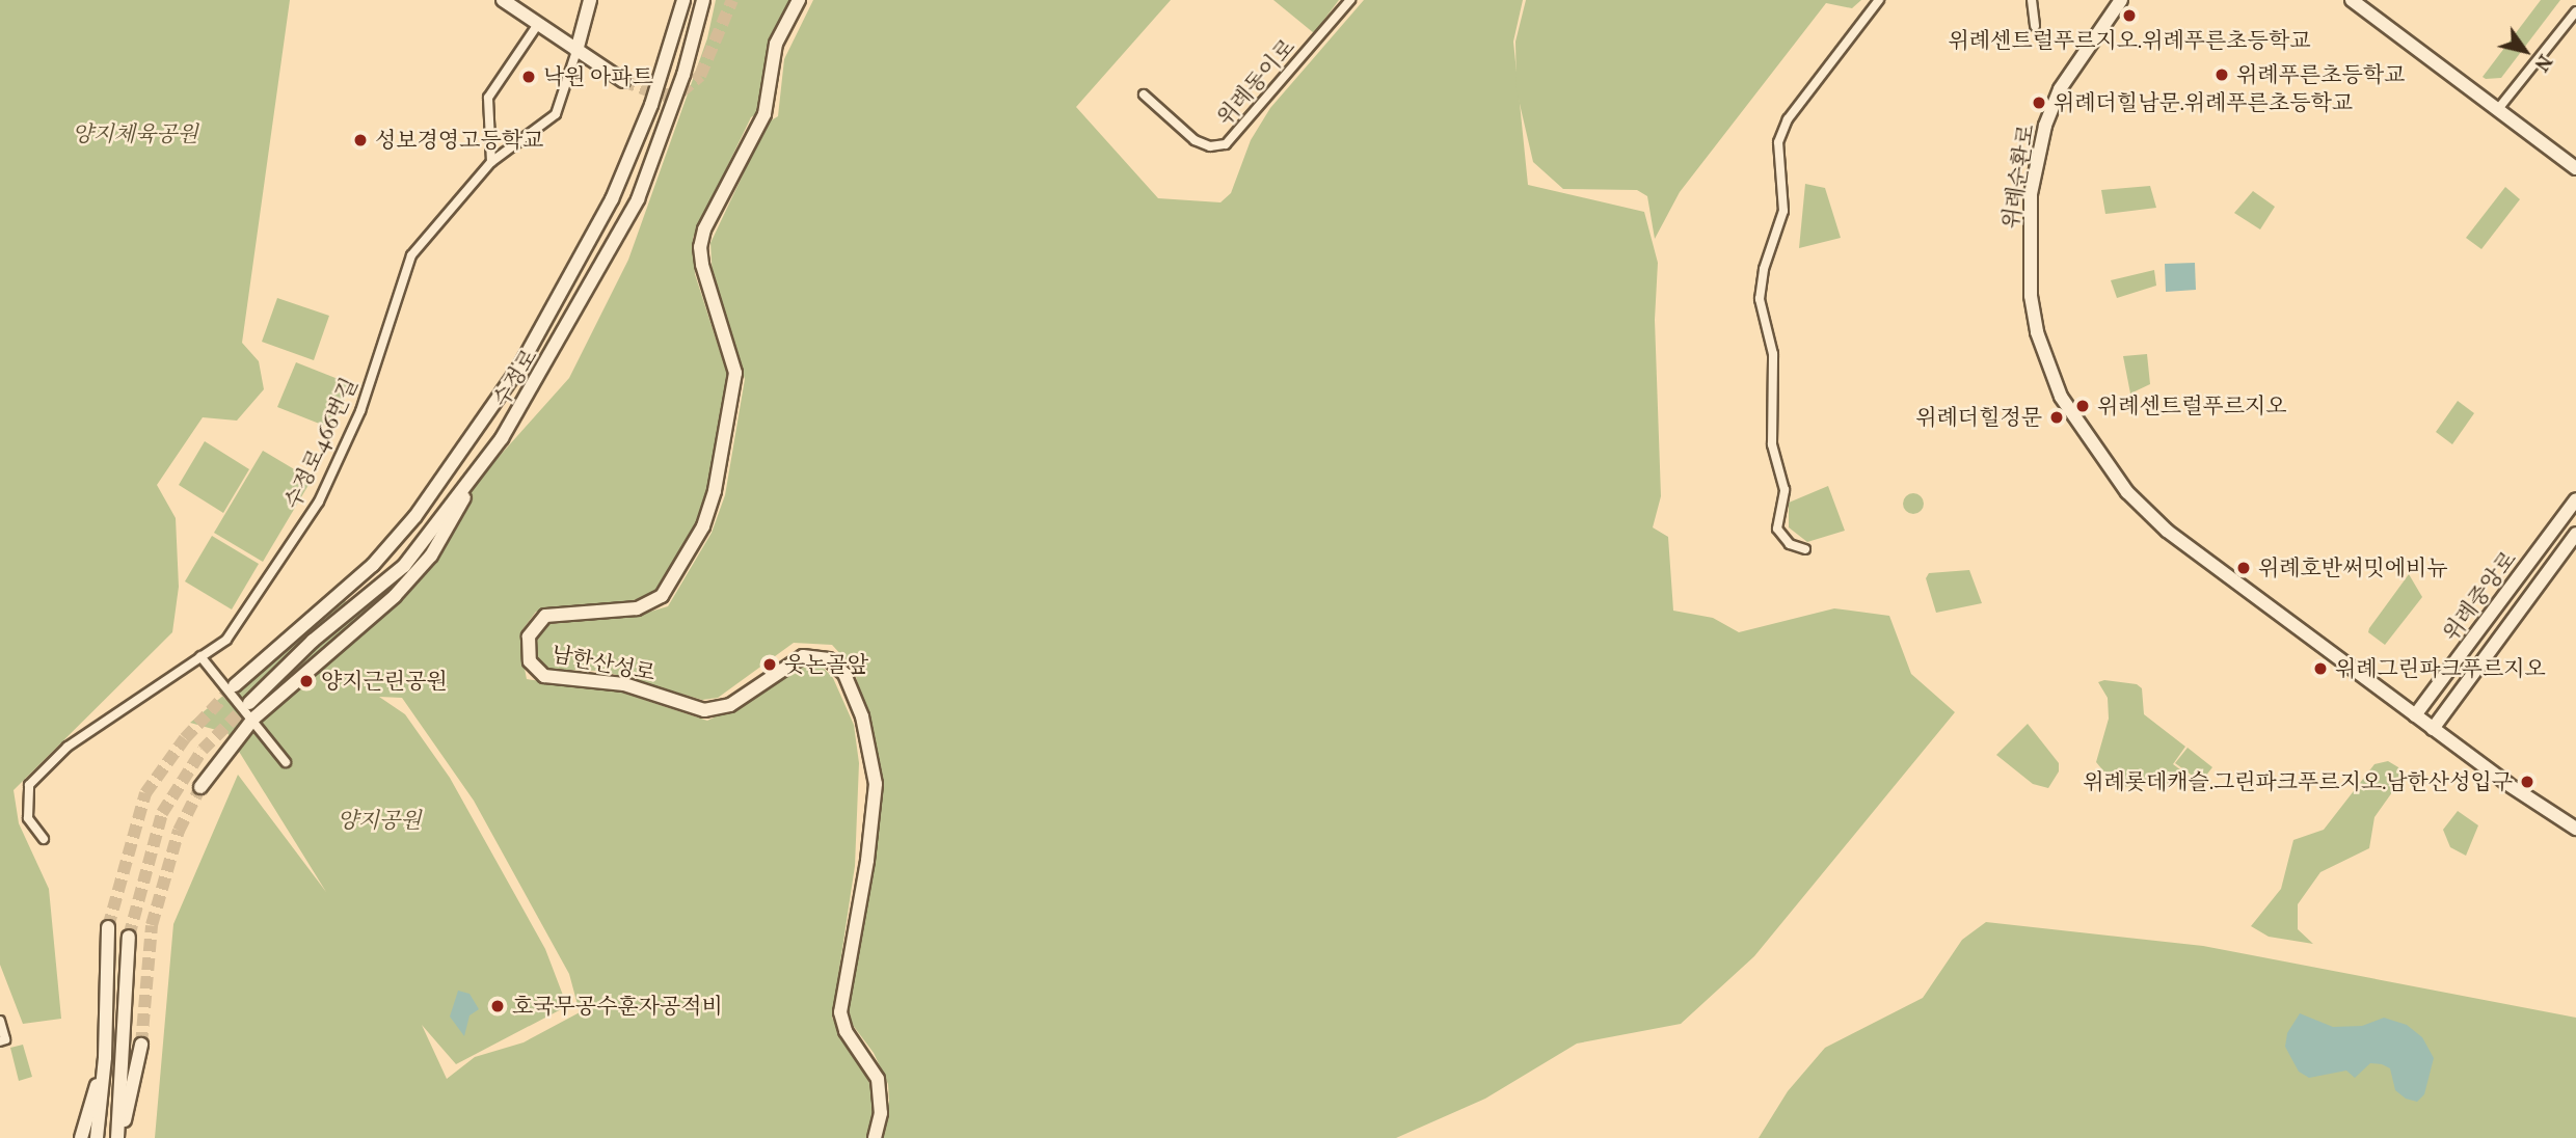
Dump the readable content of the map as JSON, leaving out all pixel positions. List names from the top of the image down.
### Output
{
  "streets": {
    "main road": [
      "위례순환로",
      "수정로",
      "위례중앙로",
      "남한산성로"
    ],
    "street": ["위례동이로", "수정로466번길"]
  },
  "crossings": [
    ["위례순환로", "위례중앙로"]
  ],
  "parks": ["양지체육공원", "양지공원"],
  "places": [
    "위례센트럴푸르지오.위례푸른초등학교",
    "위례푸른초등학교",
    "낙원 아파트",
    "위례더힐남문.위례푸른초등학교",
    "성보경영고등학교",
    "위례센트럴푸르지오",
    "위례더힐정문",
    "위례호반써밋에비뉴",
    "웃논골앞",
    "위례그린파크푸르지오",
    "양지근린공원",
    "위례롯데캐슬.그린파크푸르지오.남한산성입구",
    "호국무공수훈자공적비"
  ],
  "north": "bottom right"
}
